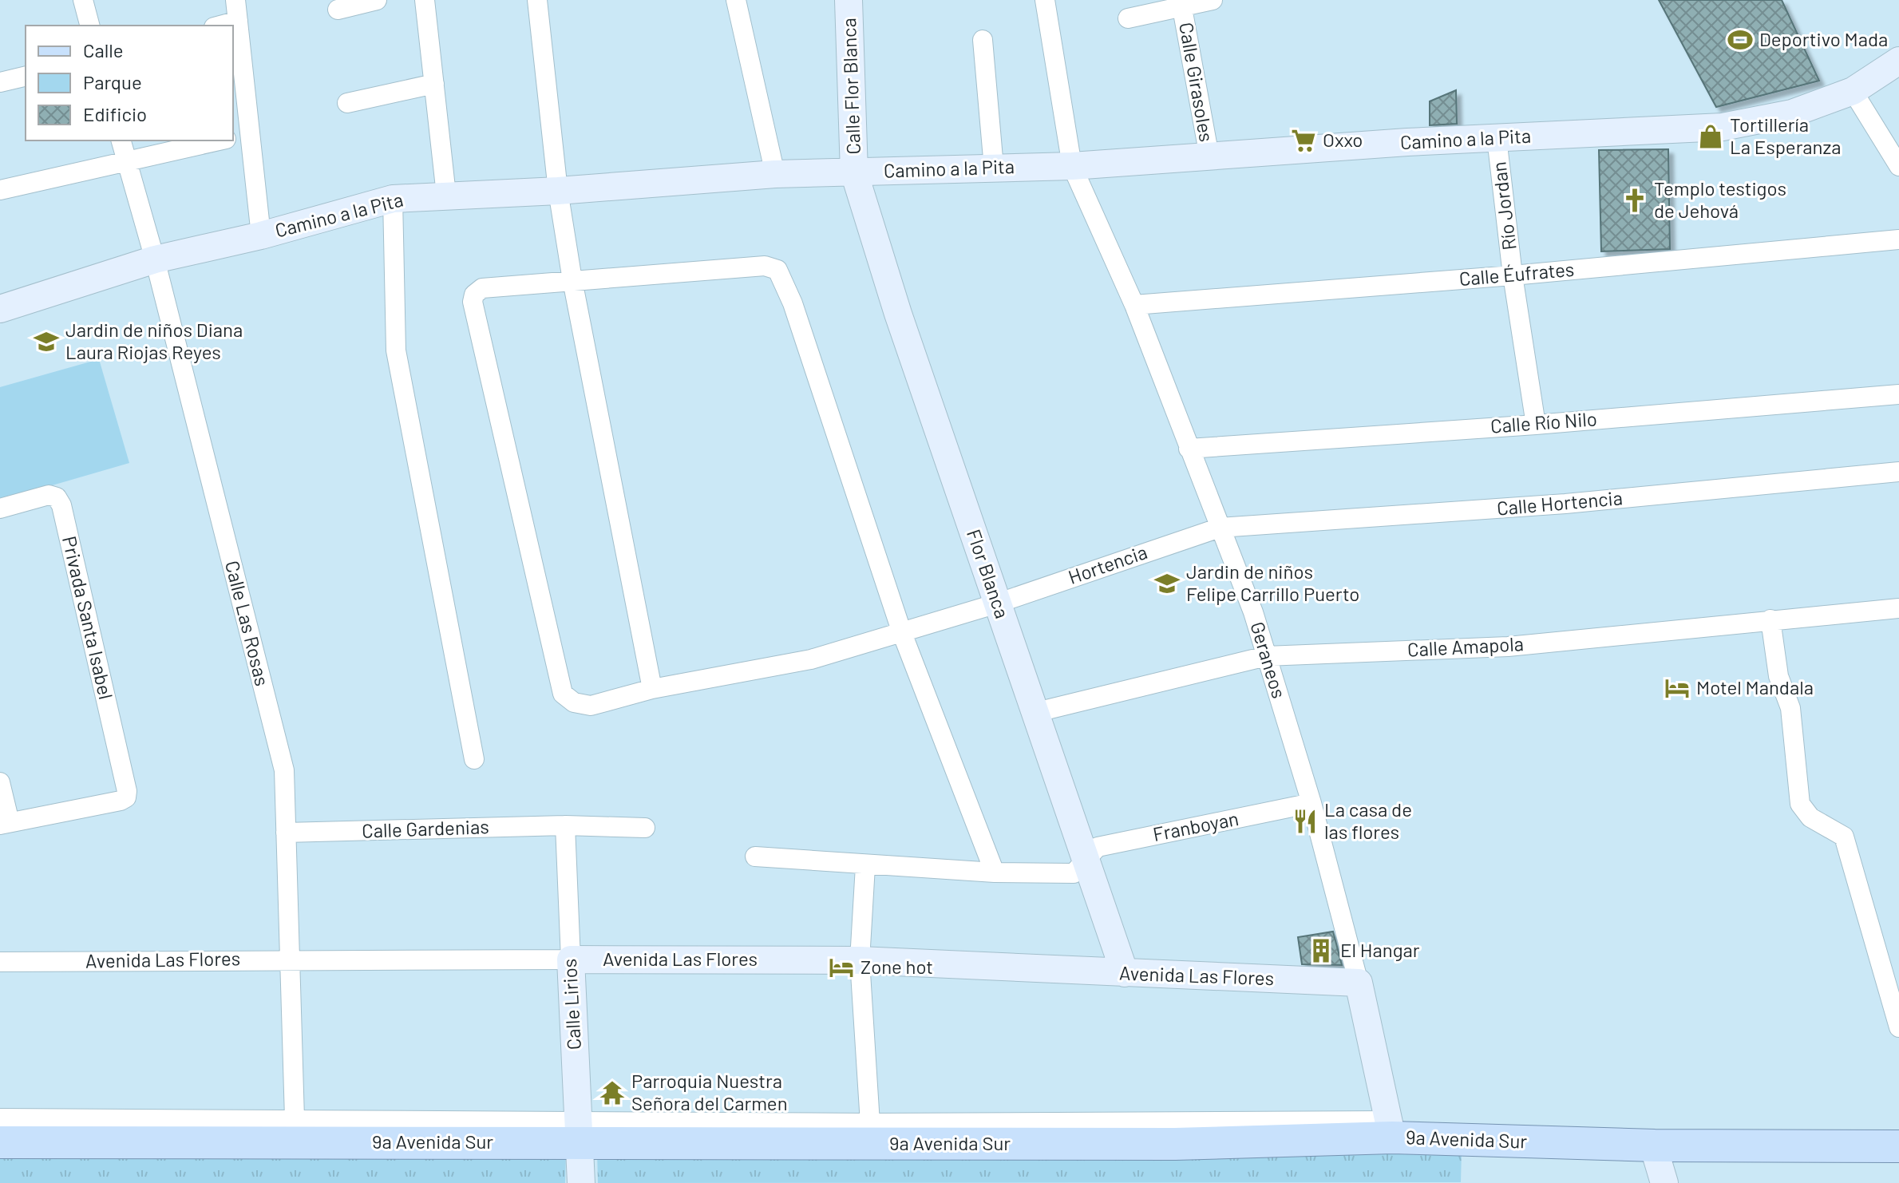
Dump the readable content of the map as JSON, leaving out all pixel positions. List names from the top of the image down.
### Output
{
  "streets": {
    "main road": ["9a Avenida Sur"],
    "street": [
      "Calle Girasoles",
      "Calle Flor Blanca",
      "Camino a la Pita",
      "Río Jordan",
      "Calle Éufrates",
      "Calle Río Nilo",
      "Calle Hortencia",
      "Hortencia",
      "Flor Blanca",
      "Privada Santa Isabel",
      "Calle Las Rosas",
      "Calle Amapola",
      "Geraneos",
      "Franboyan",
      "Calle Gardenias",
      "Avenida Las Flores",
      "Calle Lirios"
    ]
  },
  "crossings": [
    ["Calle Girasoles", "Camino a la Pita"],
    ["Calle Flor Blanca", "Camino a la Pita"],
    ["Calle Flor Blanca", "Flor Blanca"],
    ["Camino a la Pita", "Río Jordan"],
    ["Camino a la Pita", "Flor Blanca"],
    ["Camino a la Pita", "Calle Las Rosas"],
    ["Camino a la Pita", "Geraneos"],
    ["Río Jordan", "Calle Éufrates"],
    ["Río Jordan", "Calle Río Nilo"],
    ["Calle Éufrates", "Geraneos"],
    ["Calle Río Nilo", "Geraneos"],
    ["Calle Hortencia", "Hortencia"],
    ["Calle Hortencia", "Geraneos"],
    ["Hortencia", "Flor Blanca"],
    ["Hortencia", "Geraneos"],
    ["Flor Blanca", "Calle Amapola"],
    ["Flor Blanca", "Franboyan"],
    ["Flor Blanca", "Avenida Las Flores"],
    ["Calle Las Rosas", "Calle Gardenias"],
    ["Calle Las Rosas", "Avenida Las Flores"],
    ["Calle Amapola", "Geraneos"],
    ["Geraneos", "Franboyan"],
    ["Geraneos", "Avenida Las Flores"],
    ["Geraneos", "9a Avenida Sur"],
    ["Calle Gardenias", "Calle Lirios"],
    ["Avenida Las Flores", "Calle Lirios"],
    ["Calle Lirios", "9a Avenida Sur"]
  ],
  "places": {
    "sports": ["Deportivo Mada"],
    "shop": ["Tortillería La Esperanza"],
    "supermarket": ["Oxxo"],
    "church": ["Templo testigos de Jehová"],
    "school or university": ["Jardin de niños Diana Laura Riojas Reyes", "Jardin de niños Felipe Carrillo Puerto"],
    "hotel": ["Motel Mandala", "Zone hot"],
    "restaurant": ["La casa de las flores"],
    "building": ["El Hangar"],
    "temple": ["Parroquia Nuestra Señora del Carmen"]
  },
  "legend": ["Calle", "Parque", "Edificio"]
}
